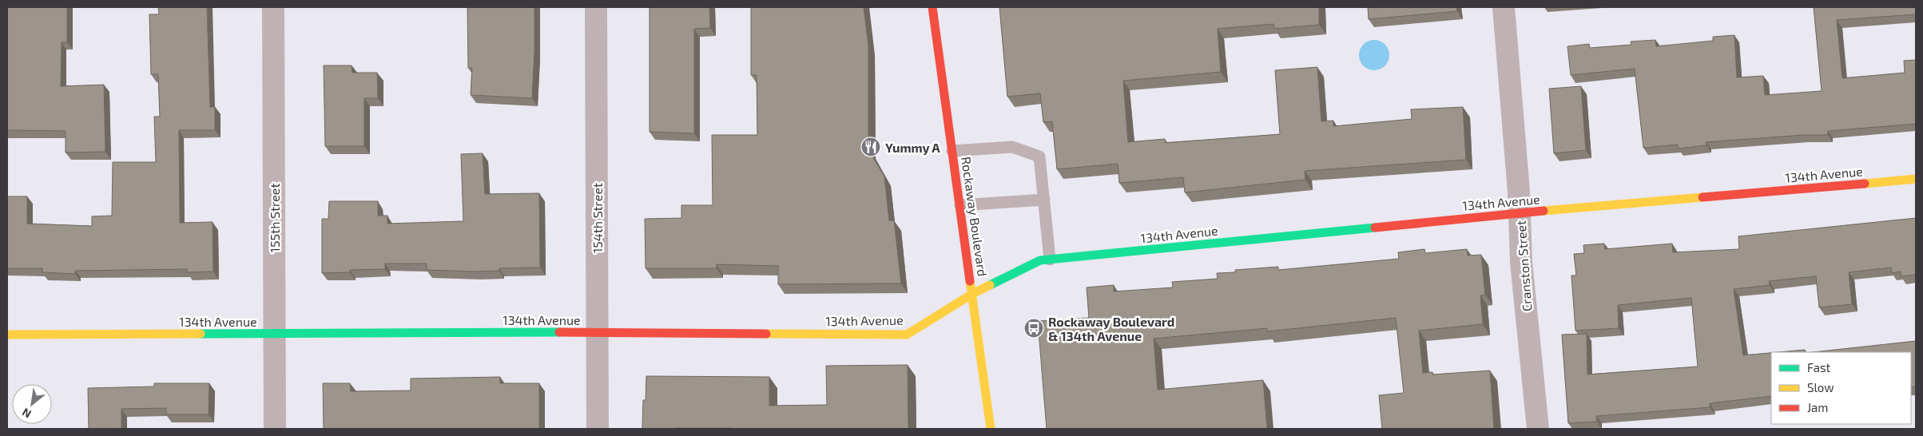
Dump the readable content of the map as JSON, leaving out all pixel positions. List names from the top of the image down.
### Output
{
  "streets": {
    "street": [
      "134th Avenue",
      "Rockaway Boulevard",
      "155th Street",
      "154th Street",
      "Cranston Street"
    ]
  },
  "crossings": [
    ["134th Avenue", "Rockaway Boulevard"],
    ["134th Avenue", "155th Street"],
    ["134th Avenue", "154th Street"],
    ["134th Avenue", "Cranston Street"]
  ],
  "places": {
    "restaurant": ["Yummy A"],
    "bus stop": ["Rockaway Boulevard & 134th Avenue"]
  },
  "legend": ["Fast", "Slow", "Jam"],
  "north": "bottom left"
}
